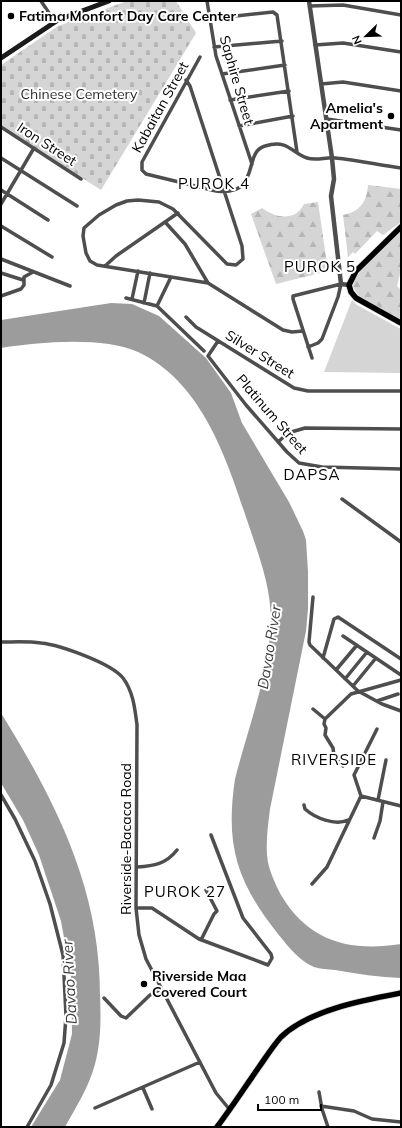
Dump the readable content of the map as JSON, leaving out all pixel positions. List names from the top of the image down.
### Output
{
  "streets": {
    "street": [
      "Saphire Street",
      "Kabaitan Street",
      "Iron Street",
      "Silver Street",
      "Platinum Street",
      "Riverside-Bacaca Road"
    ]
  },
  "crossings": [
    ["Silver Street", "Platinum Street"]
  ],
  "districts": [
    "PUROK 4",
    "PUROK 5",
    "DAPSA",
    "RIVERSIDE",
    "PUROK 27"
  ],
  "water": ["Davao River"],
  "parks": ["Chinese Cemetery"],
  "places": ["Fatima Monfort Day Care Center", "Amelia's Apartment", "Riverside Maa Covered Court"],
  "scale_bar": "100 m",
  "north": "bottom left"
}
